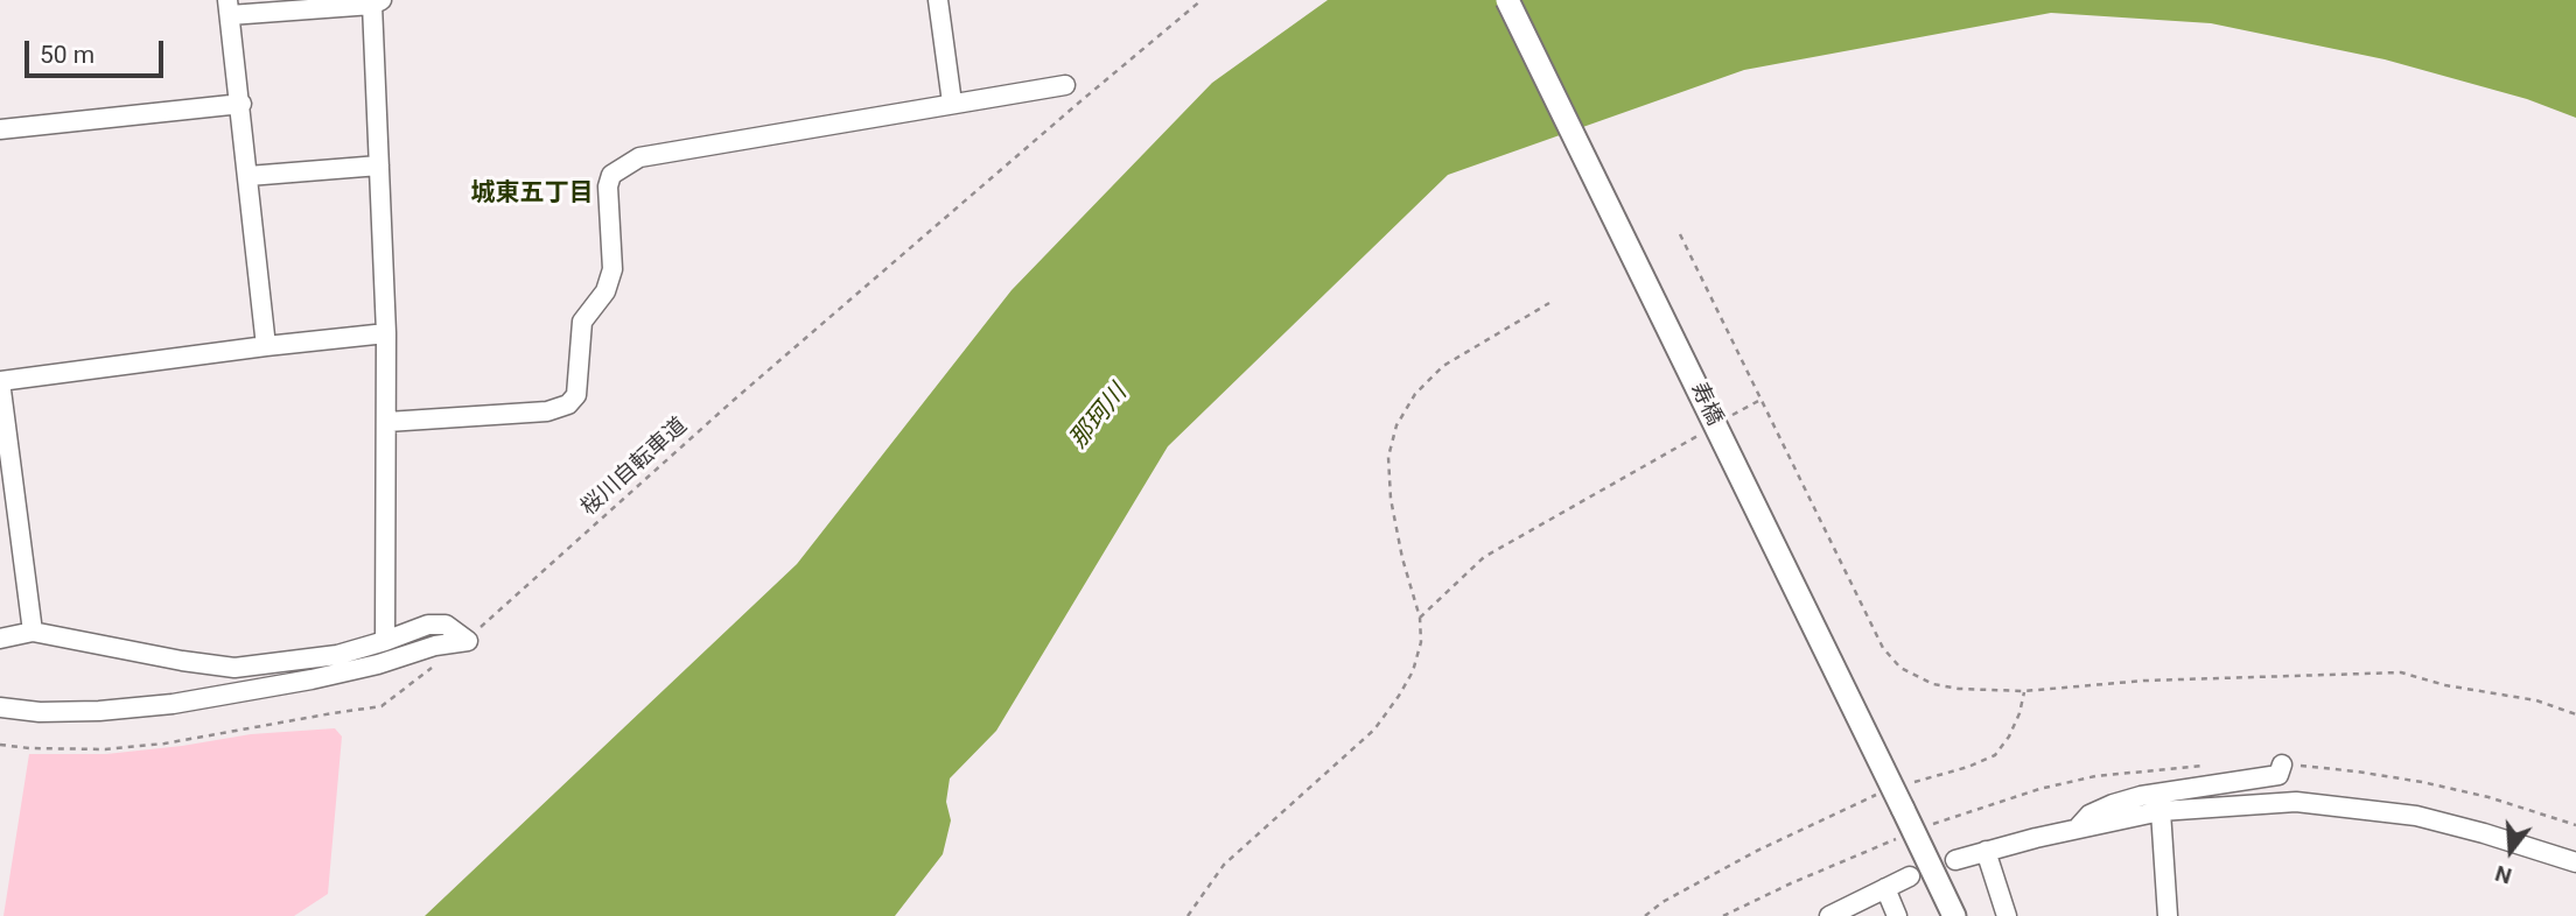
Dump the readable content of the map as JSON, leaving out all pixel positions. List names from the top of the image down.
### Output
{
  "streets": {
    "main road": ["寿橋"],
    "path": ["桜川自転車道"]
  },
  "districts": ["城東五丁目"],
  "water": ["那珂川"],
  "scale_bar": "50 m",
  "north": "bottom"
}
